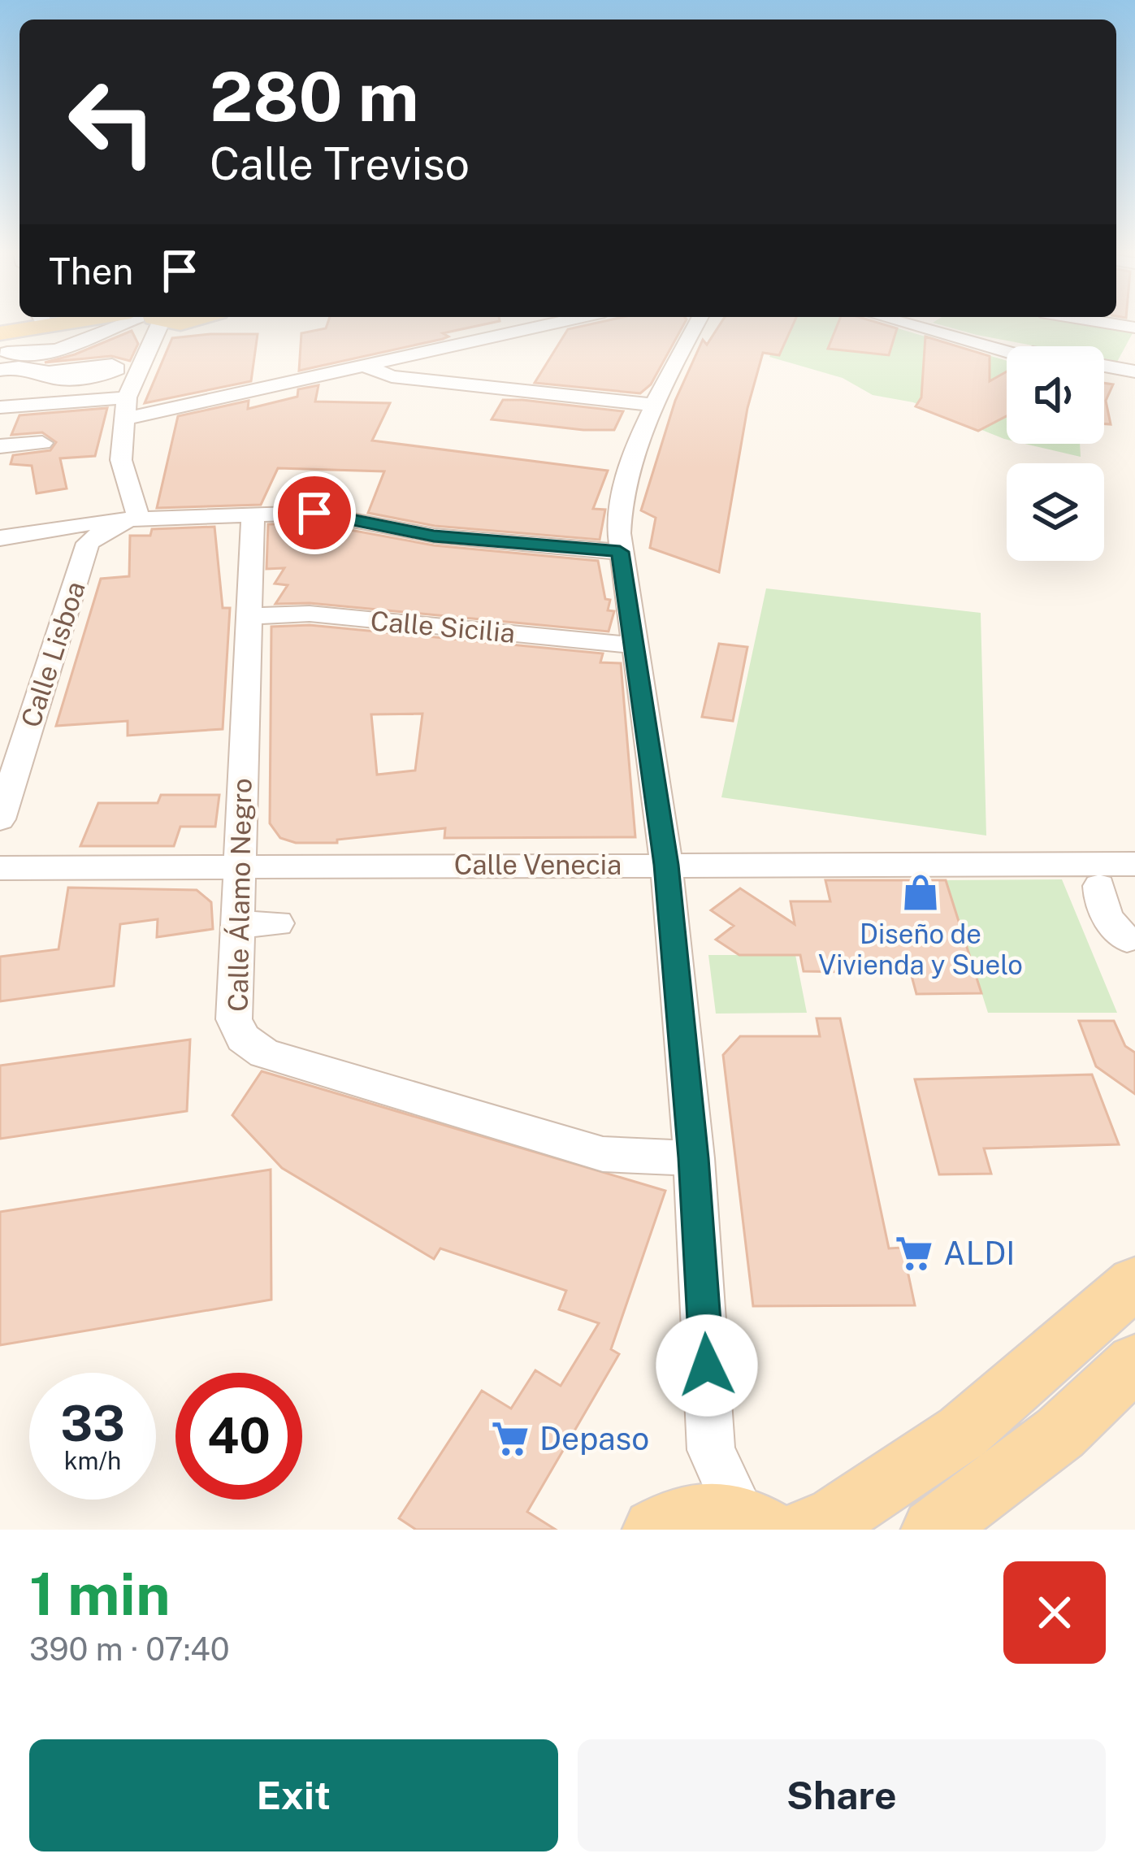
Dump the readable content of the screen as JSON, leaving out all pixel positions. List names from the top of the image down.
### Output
{
  "streets": {
    "street": [
      "Calle Sicilia",
      "Calle Lisboa",
      "Calle Venecia",
      "Calle Álamo Negro"
    ]
  },
  "crossings": [
    ["Calle Sicilia", "Calle Álamo Negro"],
    ["Calle Venecia", "Calle Álamo Negro"]
  ],
  "places": {
    "shop": ["Diseño de Vivienda y Suelo"],
    "supermarket": ["ALDI", "Depaso"]
  },
  "page": {
    "turn": ["280 m", "Calle Treviso"],
    "then": "Then",
    "speed": "33 km/h",
    "limit": "40",
    "heading": ["1 min", "390 m · 07:40"],
    "buttons": ["Exit", "Share"]
  }
}
